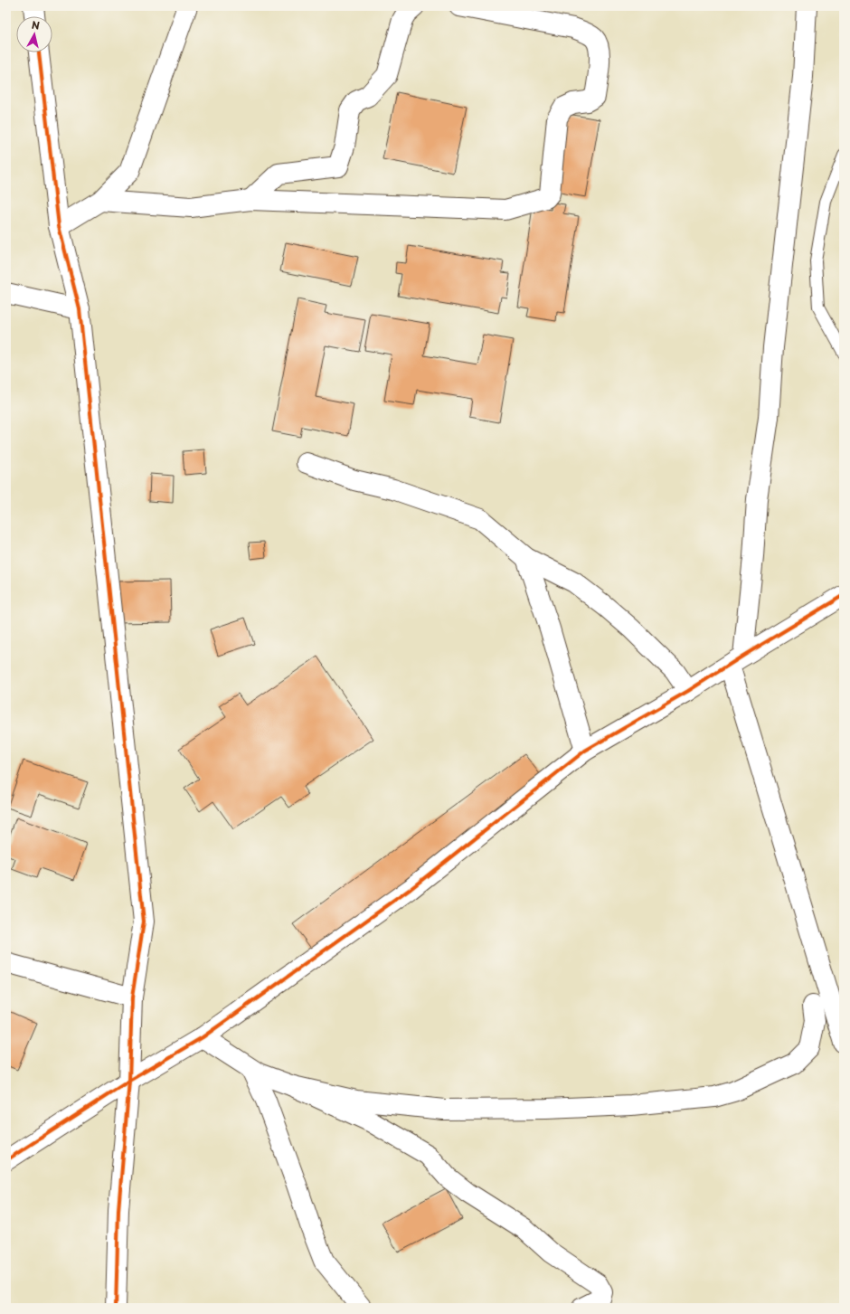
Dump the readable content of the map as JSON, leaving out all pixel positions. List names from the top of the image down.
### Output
{
  "north": "top"
}
